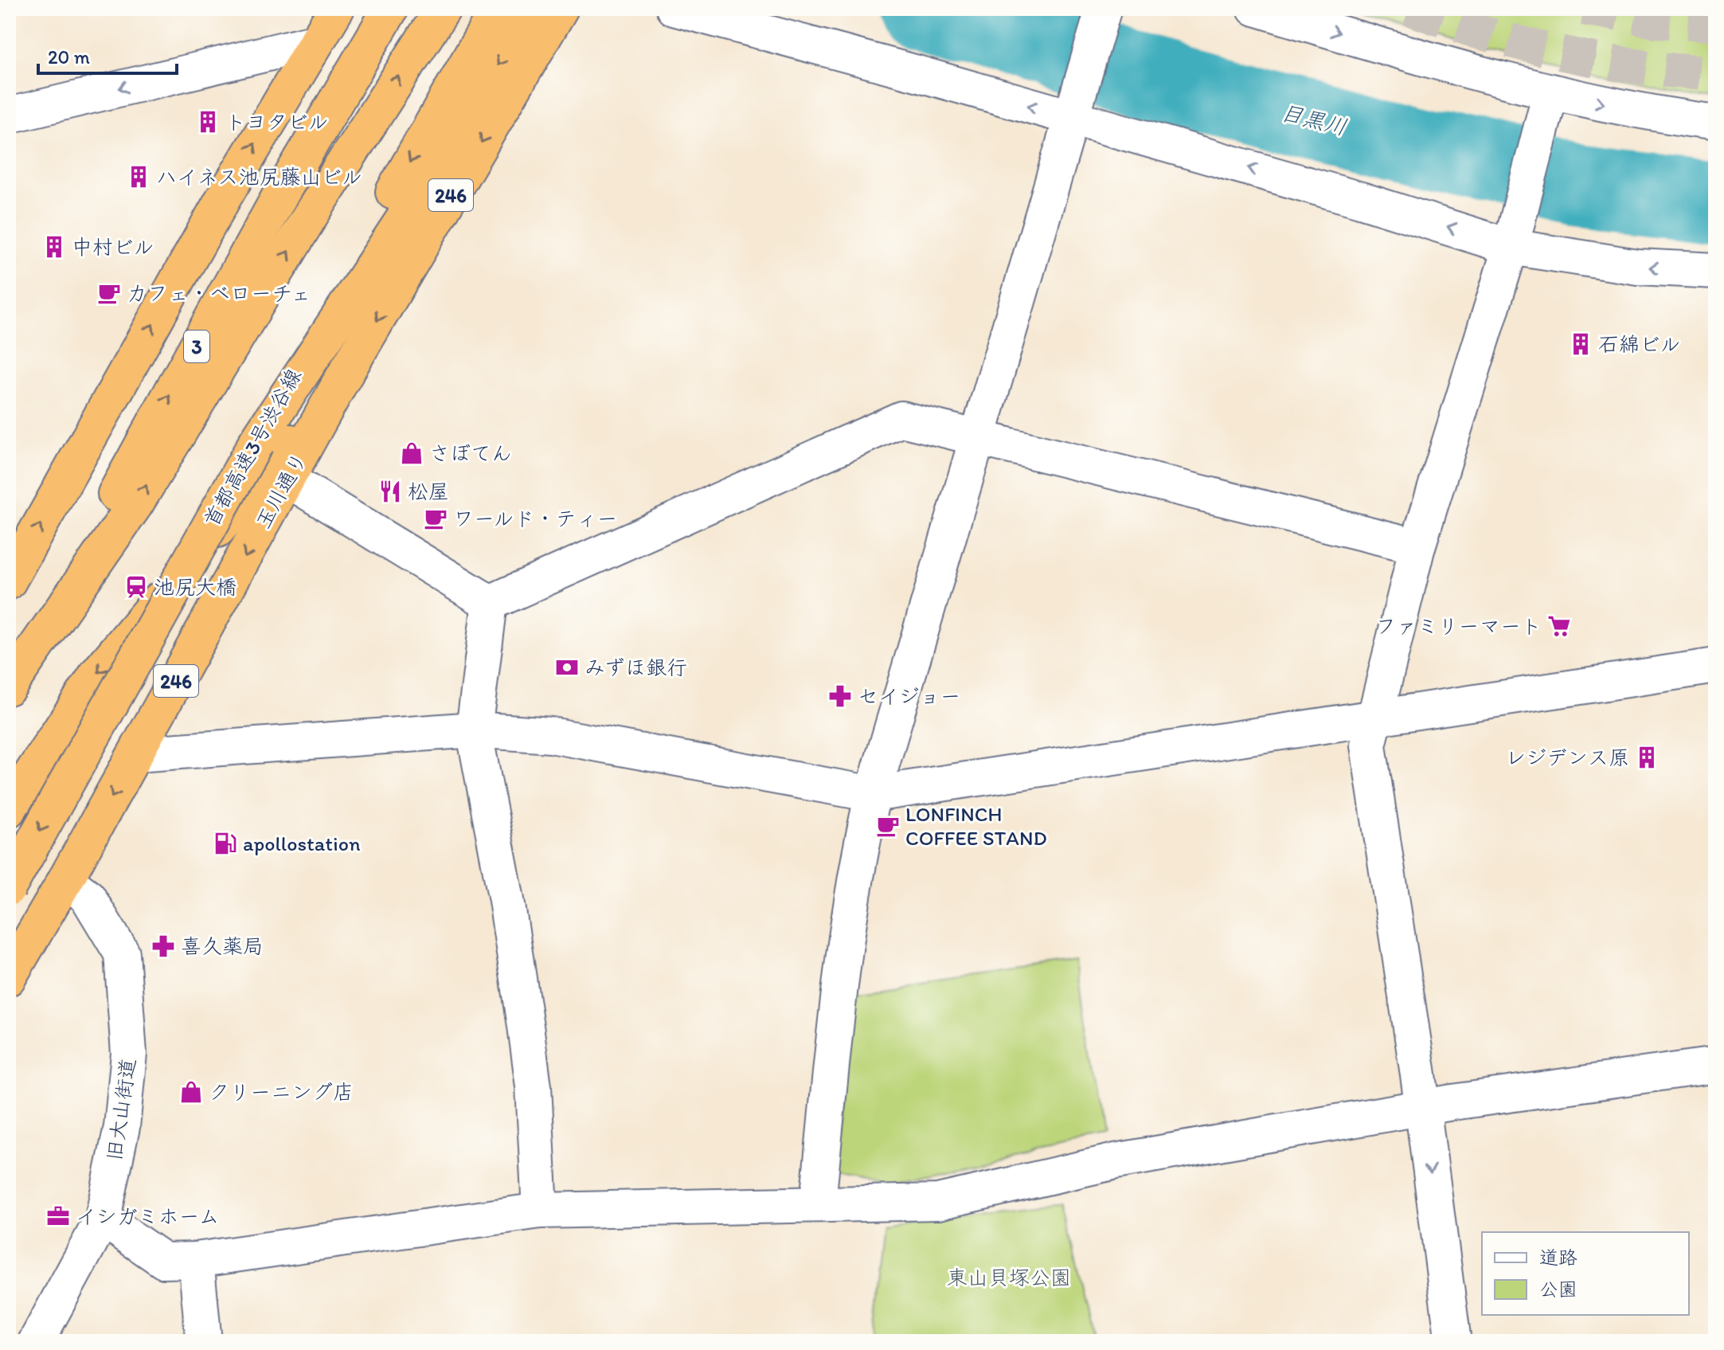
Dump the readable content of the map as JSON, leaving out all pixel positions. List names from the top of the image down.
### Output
{
  "streets": {
    "highway": [
      "246",
      "3",
      "首都高速3号渋谷線",
      "玉川通り"
    ],
    "street": ["旧大山街道"]
  },
  "crossings": [
    ["玉川通り", "旧大山街道"]
  ],
  "water": ["目黒川"],
  "parks": ["東山貝塚公園"],
  "places": {
    "building": [
      "トヨタビル",
      "ハイネス池尻藤山ビル",
      "中村ビル",
      "石綿ビル",
      "レジデンス原"
    ],
    "cafe": ["カフェ・ベローチェ", "ワールド・ティー", "LONFINCH COFFEE STAND"],
    "shop": ["さぼてん", "クリーニング店"],
    "restaurant": ["松屋"],
    "station": ["池尻大橋"],
    "supermarket": ["ファミリーマート"],
    "bank": ["みずほ銀行"],
    "pharmacy": ["セイジョー", "喜久薬局"],
    "fuel station": ["apollostation"],
    "office": ["イシガミホーム"]
  },
  "legend": ["道路", "公園"],
  "scale_bar": "20 m"
}
